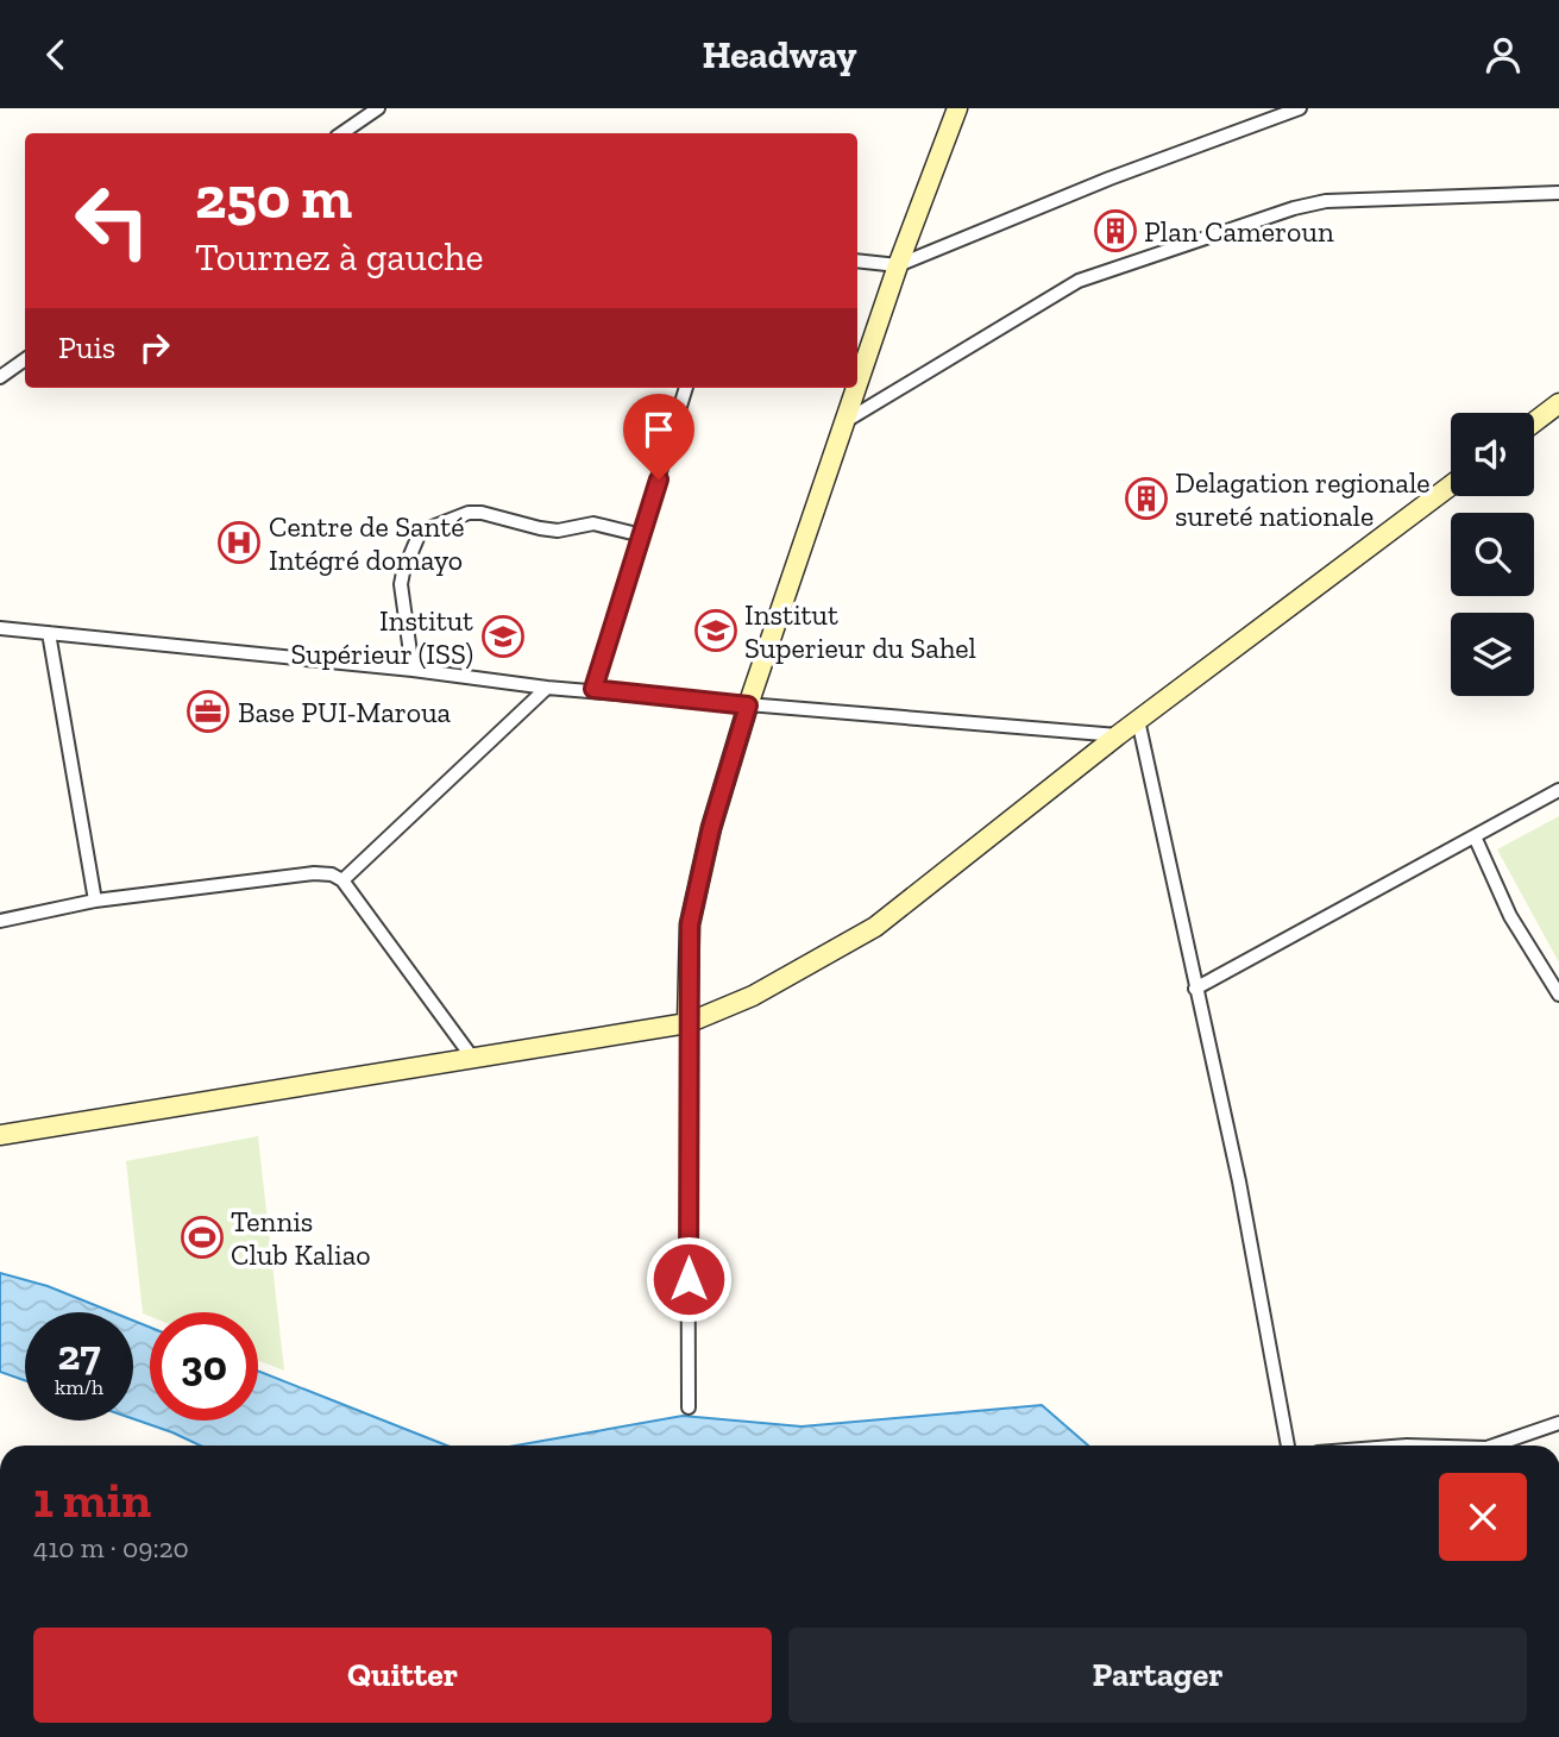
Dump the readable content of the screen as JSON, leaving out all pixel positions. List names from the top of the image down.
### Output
{
  "places": {
    "building": ["Plan Cameroun", "Delagation regionale sureté nationale"],
    "hospital": ["Centre de Santé Intégré domayo"],
    "school or university": ["Institut Superieur du Sahel", "Institut Supérieur (ISS)"],
    "office": ["Base PUI-Maroua"],
    "sports": ["Tennis Club Kaliao"]
  },
  "page": {
    "header": "Headway",
    "turn": ["250 m", "Tournez à gauche"],
    "then": "Puis",
    "speed": "27 km/h",
    "limit": "30",
    "heading": ["1 min", "410 m · 09:20"],
    "buttons": ["Quitter", "Partager"]
  }
}
